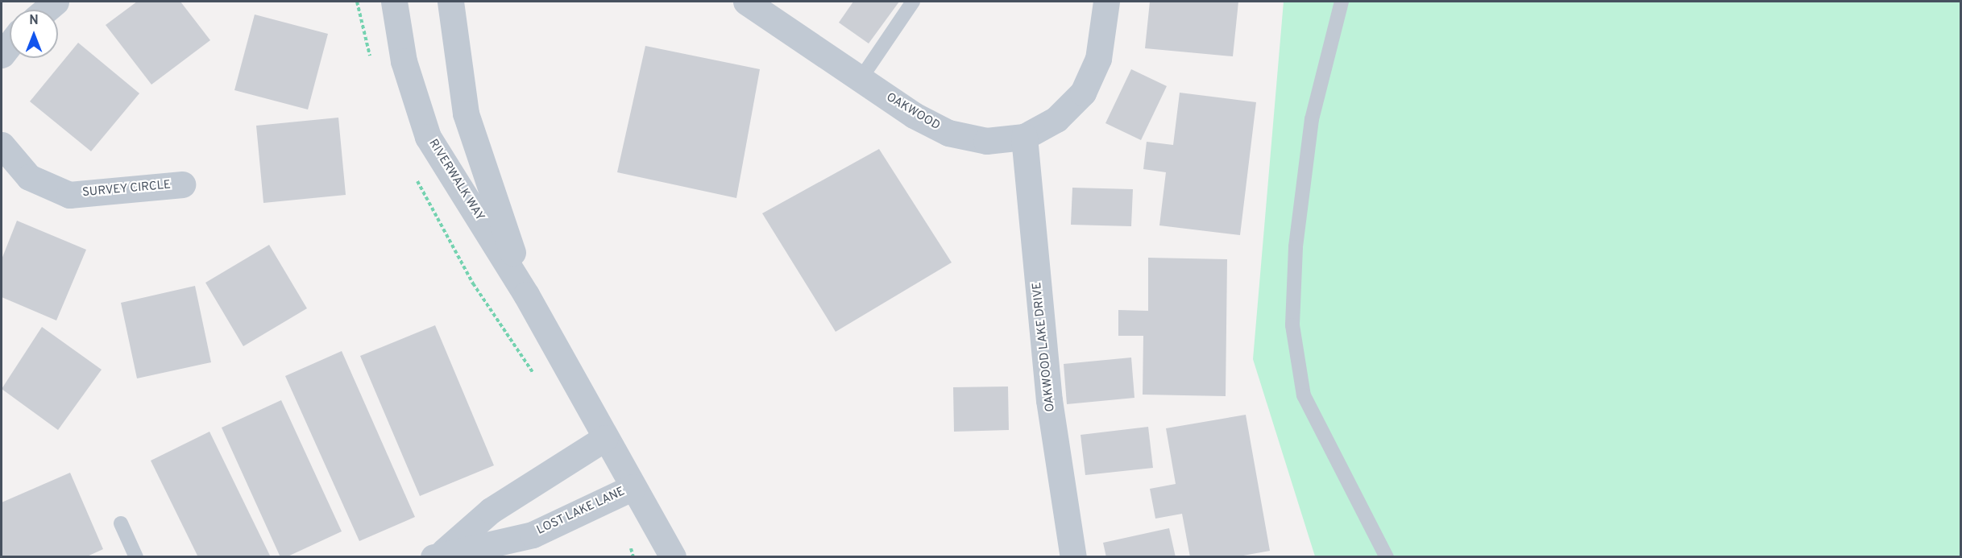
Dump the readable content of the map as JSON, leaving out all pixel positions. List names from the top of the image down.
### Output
{
  "streets": {
    "street": [
      "OAKWOOD",
      "RIVERWALK WAY",
      "SURVEY CIRCLE",
      "OAKWOOD LAKE DRIVE",
      "LOST LAKE LANE"
    ]
  },
  "crossings": [
    ["OAKWOOD", "OAKWOOD LAKE DRIVE"],
    ["RIVERWALK WAY", "LOST LAKE LANE"]
  ],
  "north": "top"
}
